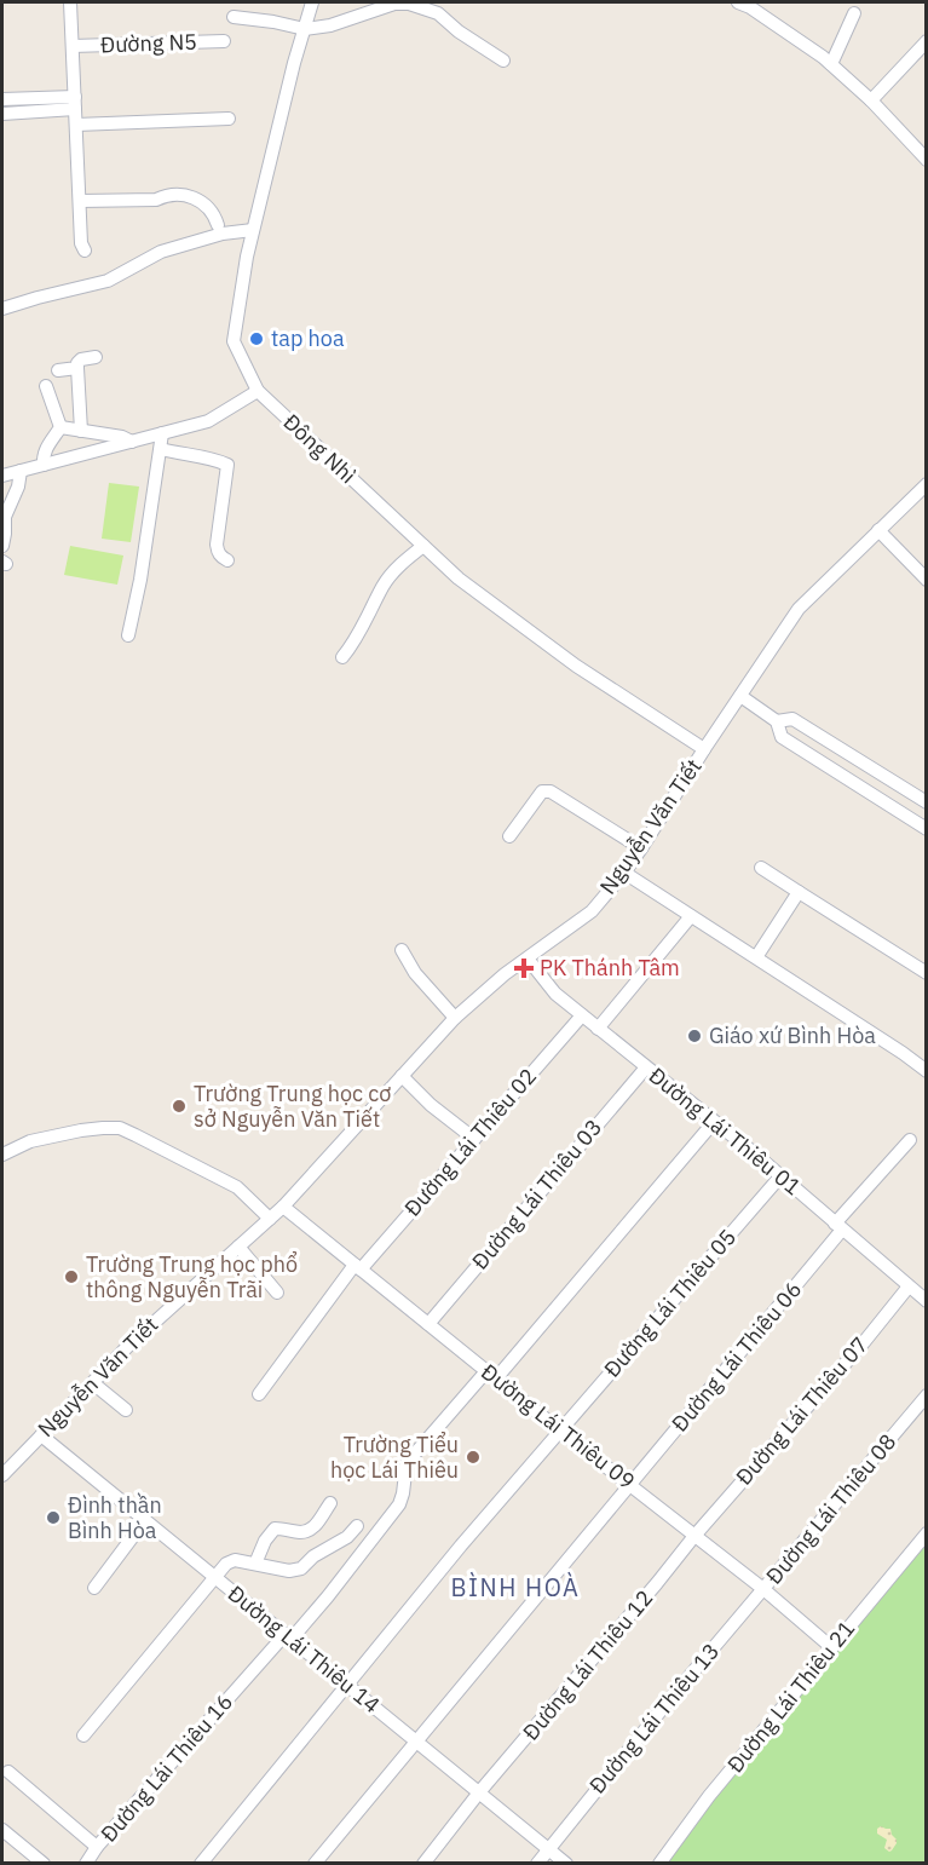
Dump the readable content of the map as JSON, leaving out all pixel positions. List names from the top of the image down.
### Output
{
  "streets": {
    "street": [
      "Đường N5",
      "Đông Nhì",
      "Nguyễn Văn Tiết",
      "Đường Lái Thiêu 01",
      "Đường Lái Thiêu 02",
      "Đường Lái Thiêu 03",
      "Đường Lái Thiêu 05",
      "Đường Lái Thiêu 06",
      "Đường Lái Thiêu 07",
      "Đường Lái Thiêu 09",
      "Đường Lái Thiêu 08",
      "Đường Lái Thiêu 14",
      "Đường Lái Thiêu 12",
      "Đường Lái Thiêu 21",
      "Đường Lái Thiêu 13",
      "Đường Lái Thiêu 16"
    ]
  },
  "crossings": [
    ["Đông Nhì", "Nguyễn Văn Tiết"],
    ["Nguyễn Văn Tiết", "Đường Lái Thiêu 01"],
    ["Nguyễn Văn Tiết", "Đường Lái Thiêu 09"],
    ["Nguyễn Văn Tiết", "Đường Lái Thiêu 14"],
    ["Đường Lái Thiêu 01", "Đường Lái Thiêu 02"],
    ["Đường Lái Thiêu 01", "Đường Lái Thiêu 03"],
    ["Đường Lái Thiêu 01", "Đường Lái Thiêu 05"],
    ["Đường Lái Thiêu 01", "Đường Lái Thiêu 06"],
    ["Đường Lái Thiêu 01", "Đường Lái Thiêu 07"],
    ["Đường Lái Thiêu 01", "Đường Lái Thiêu 16"],
    ["Đường Lái Thiêu 02", "Đường Lái Thiêu 09"],
    ["Đường Lái Thiêu 03", "Đường Lái Thiêu 09"],
    ["Đường Lái Thiêu 05", "Đường Lái Thiêu 09"],
    ["Đường Lái Thiêu 05", "Đường Lái Thiêu 14"],
    ["Đường Lái Thiêu 06", "Đường Lái Thiêu 09"],
    ["Đường Lái Thiêu 06", "Đường Lái Thiêu 14"],
    ["Đường Lái Thiêu 07", "Đường Lái Thiêu 09"],
    ["Đường Lái Thiêu 07", "Đường Lái Thiêu 12"],
    ["Đường Lái Thiêu 09", "Đường Lái Thiêu 08"],
    ["Đường Lái Thiêu 09", "Đường Lái Thiêu 12"],
    ["Đường Lái Thiêu 09", "Đường Lái Thiêu 21"],
    ["Đường Lái Thiêu 09", "Đường Lái Thiêu 13"],
    ["Đường Lái Thiêu 09", "Đường Lái Thiêu 16"],
    ["Đường Lái Thiêu 08", "Đường Lái Thiêu 13"],
    ["Đường Lái Thiêu 14", "Đường Lái Thiêu 12"],
    ["Đường Lái Thiêu 14", "Đường Lái Thiêu 13"],
    ["Đường Lái Thiêu 14", "Đường Lái Thiêu 16"]
  ],
  "districts": ["BÌNH HOÀ"],
  "places": {
    "other": [
      "tap hoa",
      "Giáo xứ Bình Hòa",
      "Trường Trung học cơ sở Nguyễn Văn Tiết",
      "Trường Trung học phổ thông Nguyễn Trãi",
      "Trường Tiểu học Lái Thiêu",
      "Đình thần Bình Hòa"
    ],
    "health": ["PK Thánh Tâm"]
  }
}
